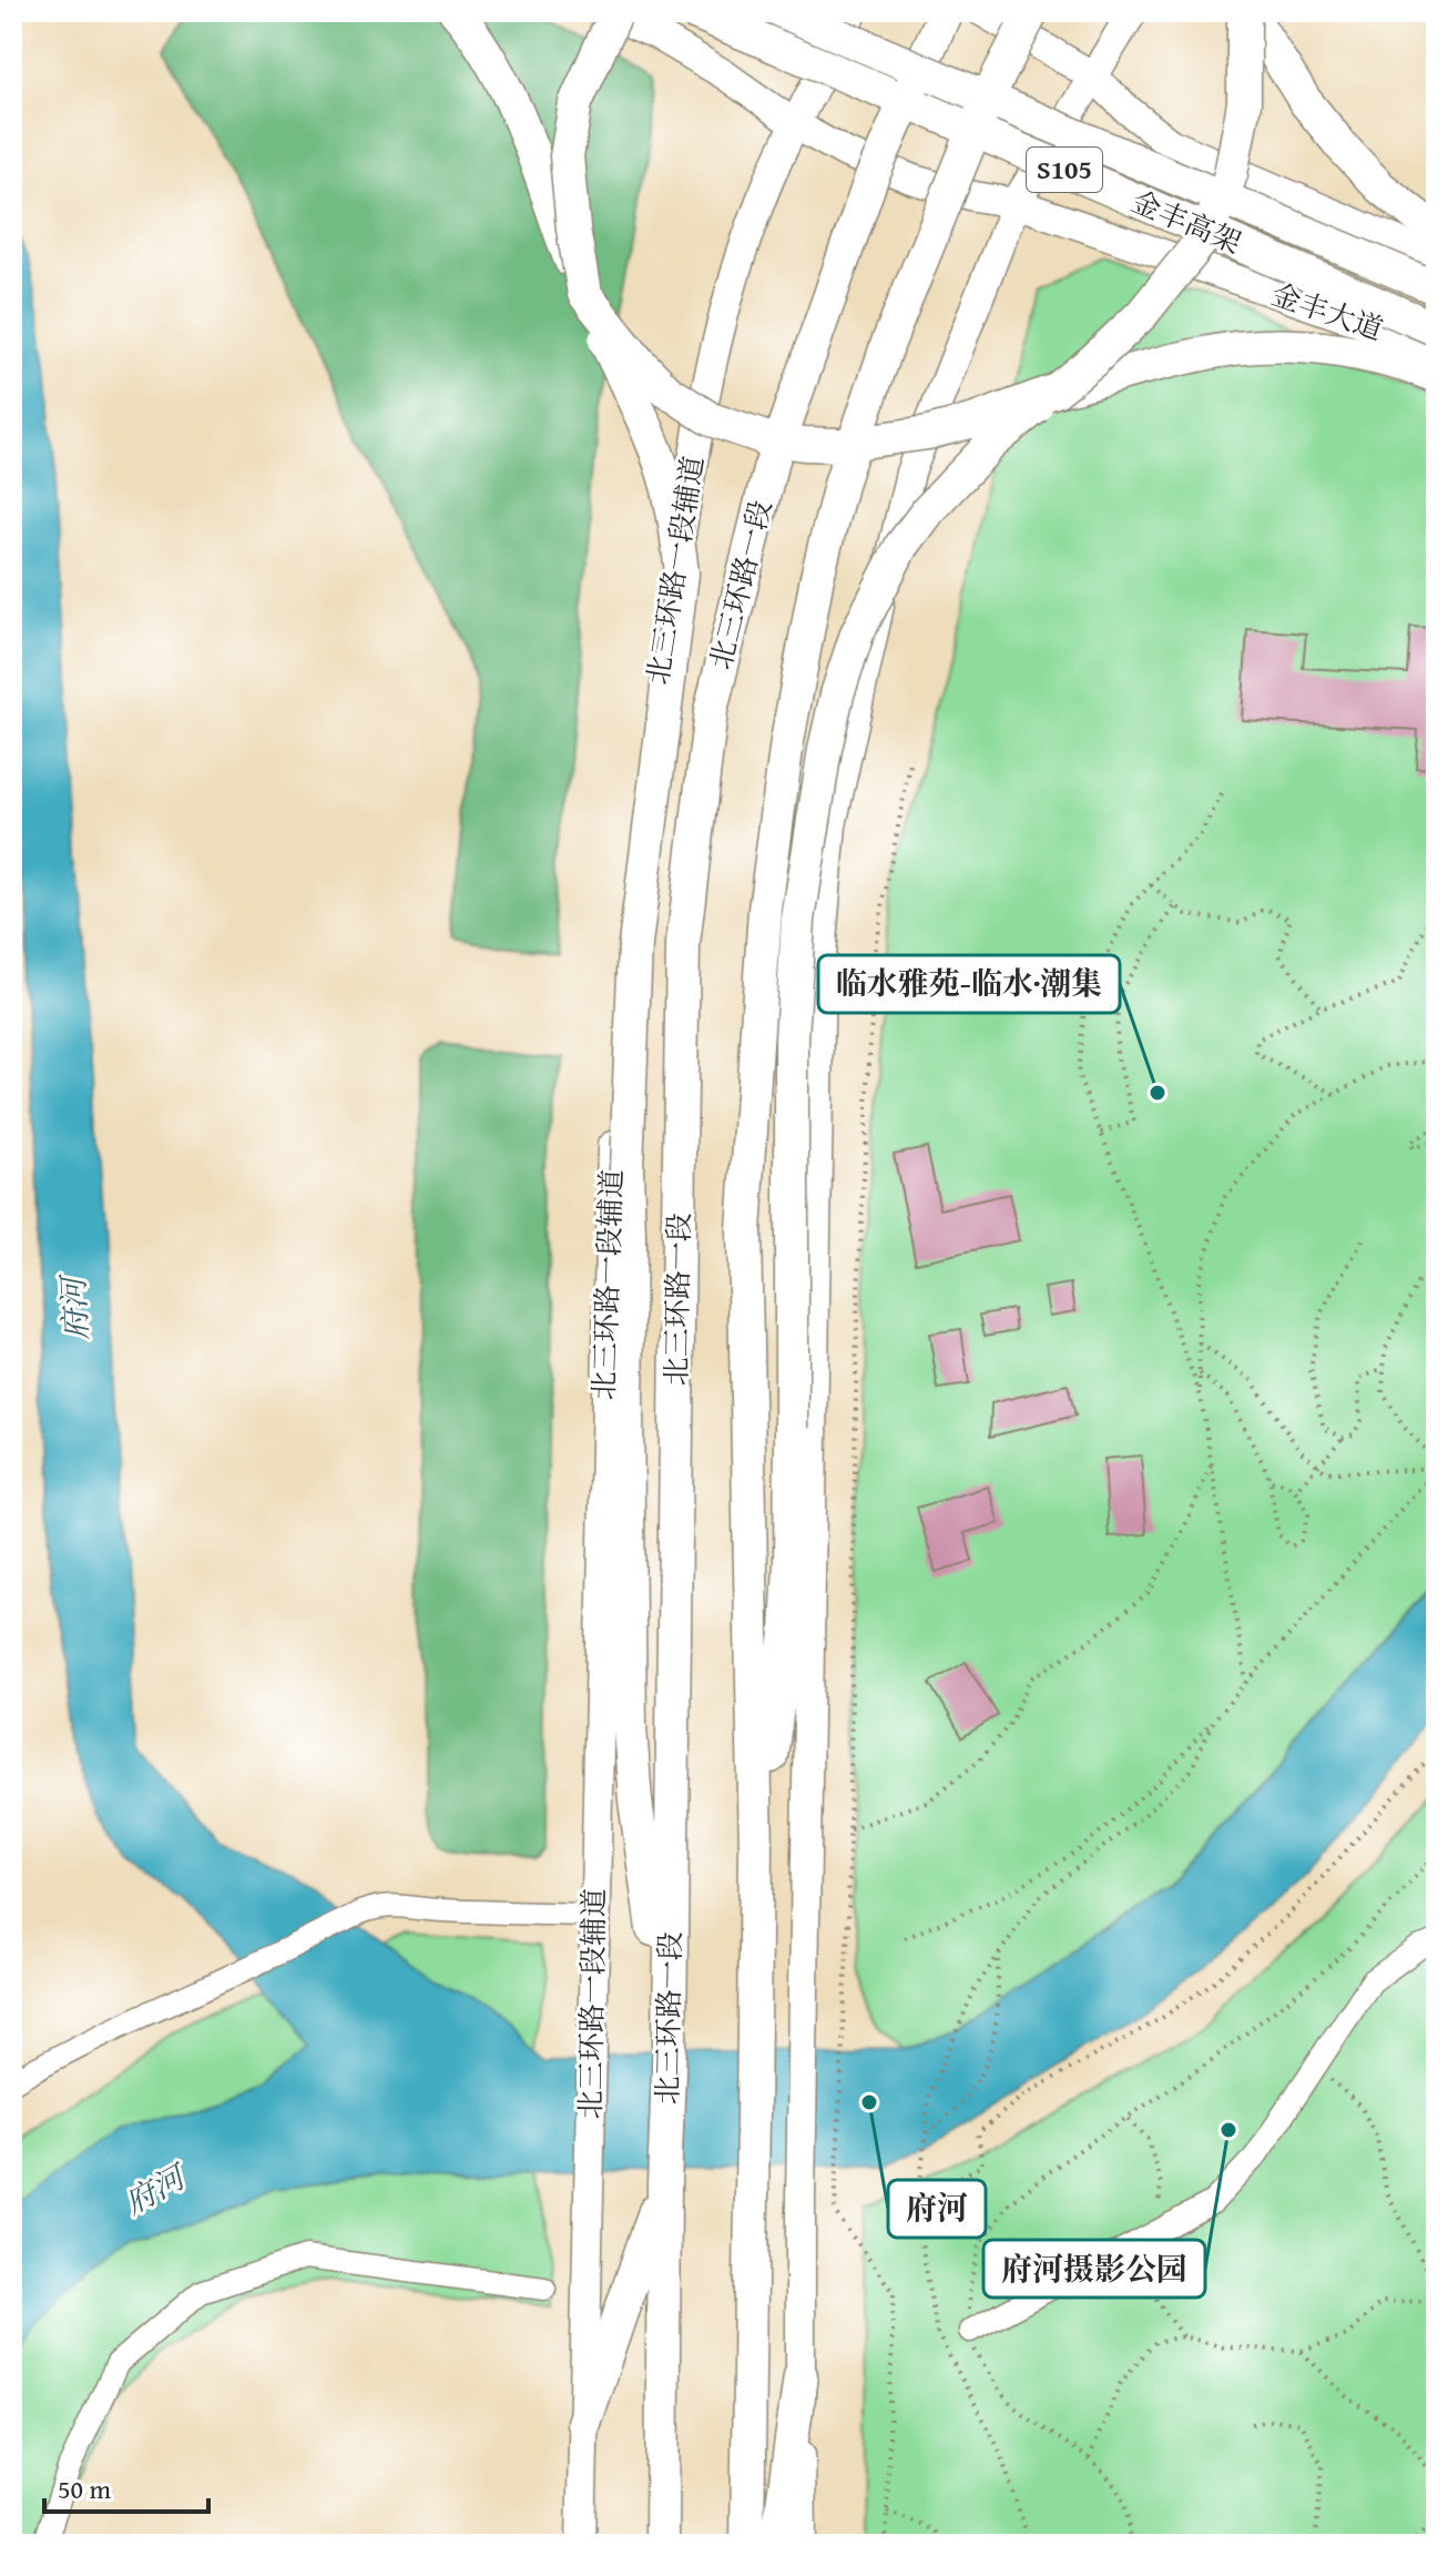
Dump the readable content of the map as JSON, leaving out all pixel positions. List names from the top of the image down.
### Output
{
  "streets": {
    "highway": ["S105", "金丰高架", "北三环路一段"],
    "main road": ["金丰大道", "北三环路一段辅道"]
  },
  "crossings": [
    ["金丰大道", "北三环路一段辅道"]
  ],
  "water": ["府河"],
  "places": ["临水雅苑-临水·潮集", "府河", "府河摄影公园"],
  "scale_bar": "50 m"
}
